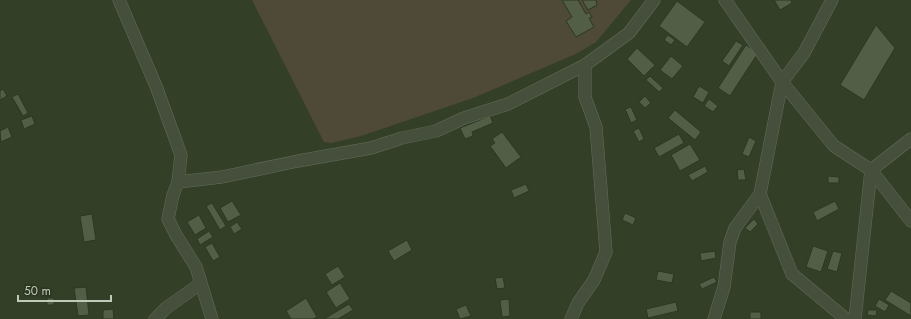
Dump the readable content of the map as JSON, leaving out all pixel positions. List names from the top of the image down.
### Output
{
  "scale_bar": "50 m"
}
